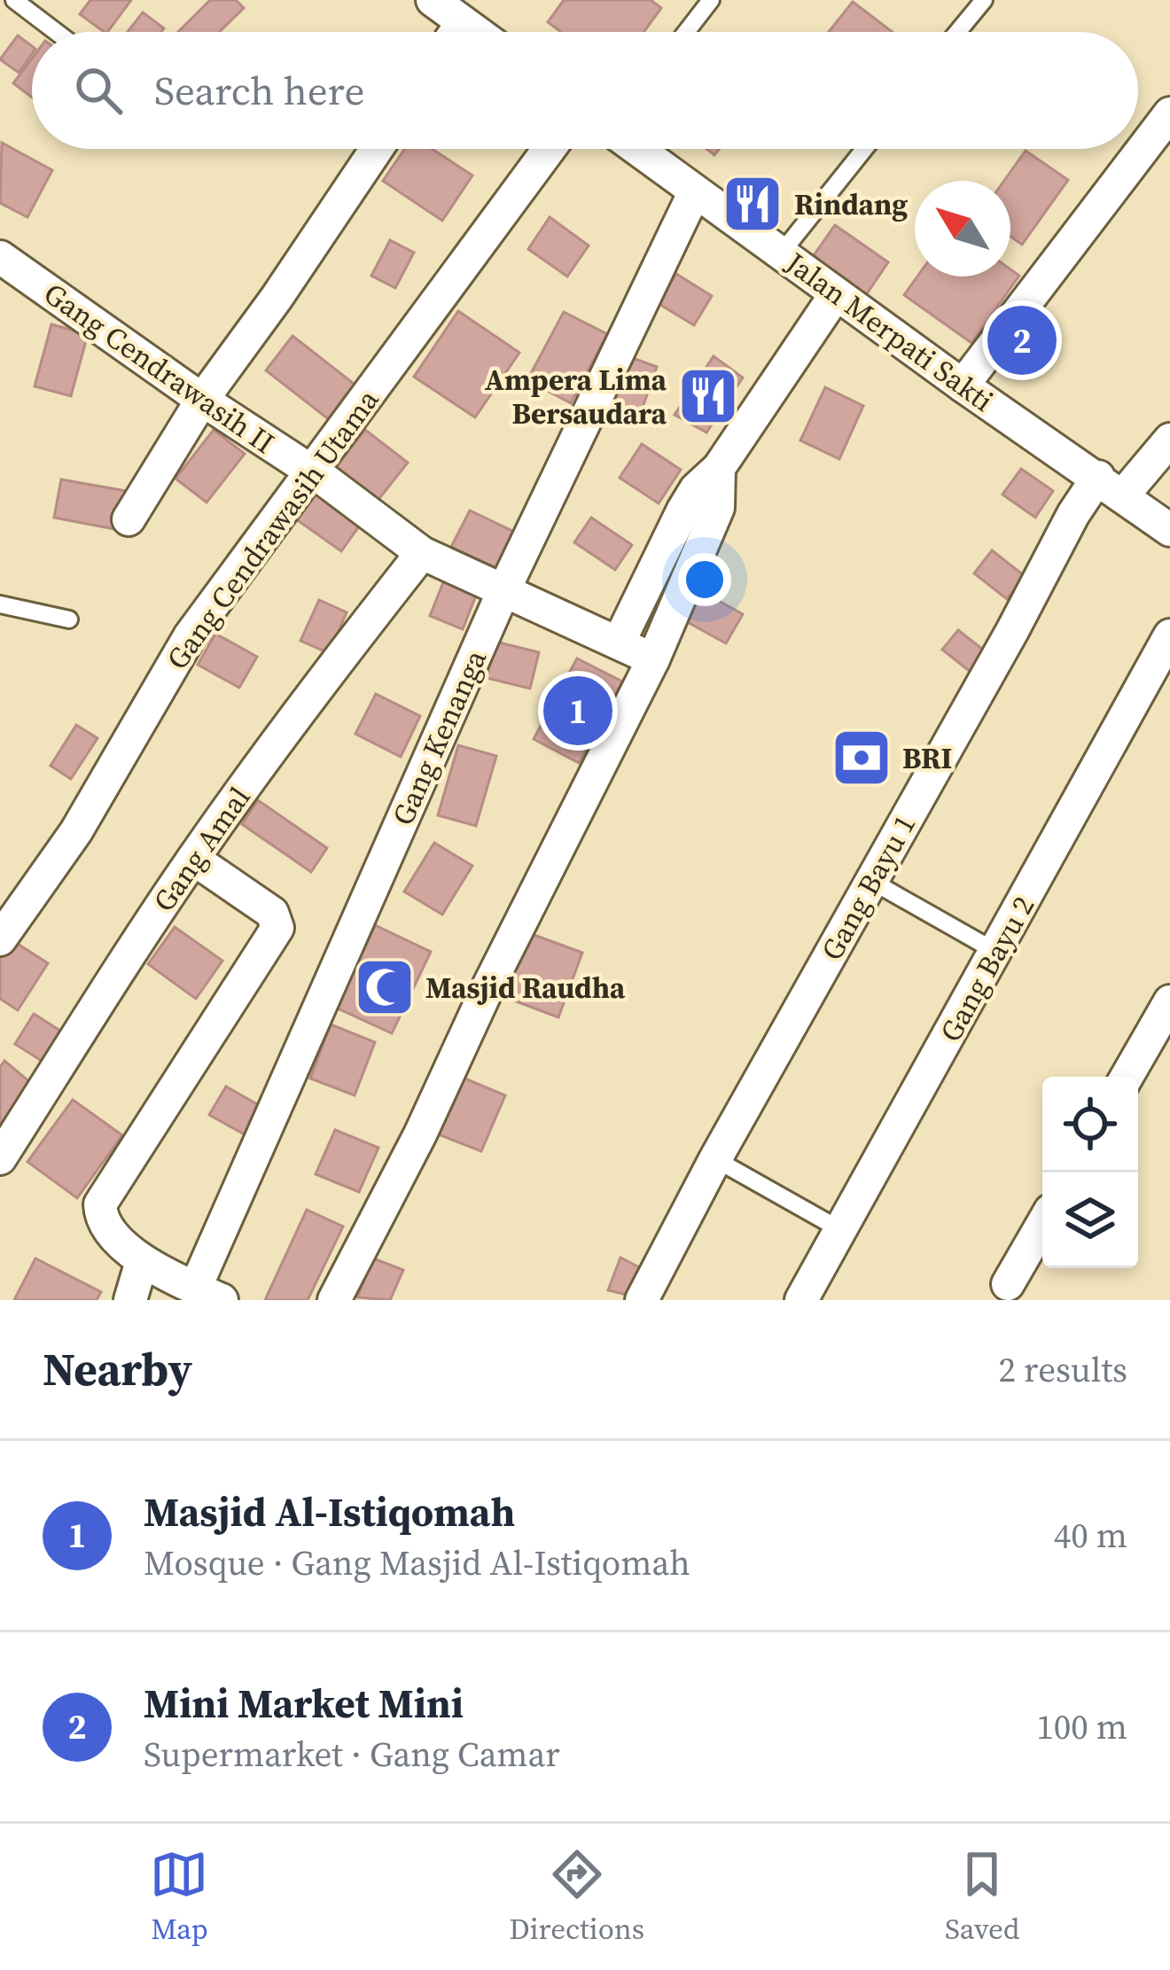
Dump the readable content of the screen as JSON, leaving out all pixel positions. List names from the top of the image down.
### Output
{
  "streets": {
    "street": [
      "Jalan Merpati Sakti",
      "Gang Cendrawasih II",
      "Gang Cendrawasih Utama",
      "Gang Kenanga",
      "Gang Amal",
      "Gang Bayu 1",
      "Gang Bayu 2"
    ]
  },
  "crossings": [
    ["Jalan Merpati Sakti", "Gang Kenanga"],
    ["Jalan Merpati Sakti", "Gang Bayu 1"],
    ["Gang Cendrawasih II", "Gang Cendrawasih Utama"],
    ["Gang Cendrawasih II", "Gang Kenanga"],
    ["Gang Cendrawasih II", "Gang Amal"]
  ],
  "places": {
    "restaurant": ["Rindang", "Ampera Lima Bersaudara"],
    "bank": ["BRI"],
    "mosque": ["Masjid Raudha"]
  },
  "north": "top left",
  "page": {
    "search": "Search here",
    "pins": ["2", "1"],
    "heading": ["Nearby", "2 results"],
    "list": [
      {
        "mark": "1",
        "name": "Masjid Al-Istiqomah",
        "note": "Mosque · Gang Masjid Al-Istiqomah",
        "value": "40 m"
      },
      {
        "mark": "2",
        "name": "Mini Market Mini",
        "note": "Supermarket · Gang Camar",
        "value": "100 m"
      }
    ],
    "nav": ["Map", "Directions", "Saved"]
  }
}
